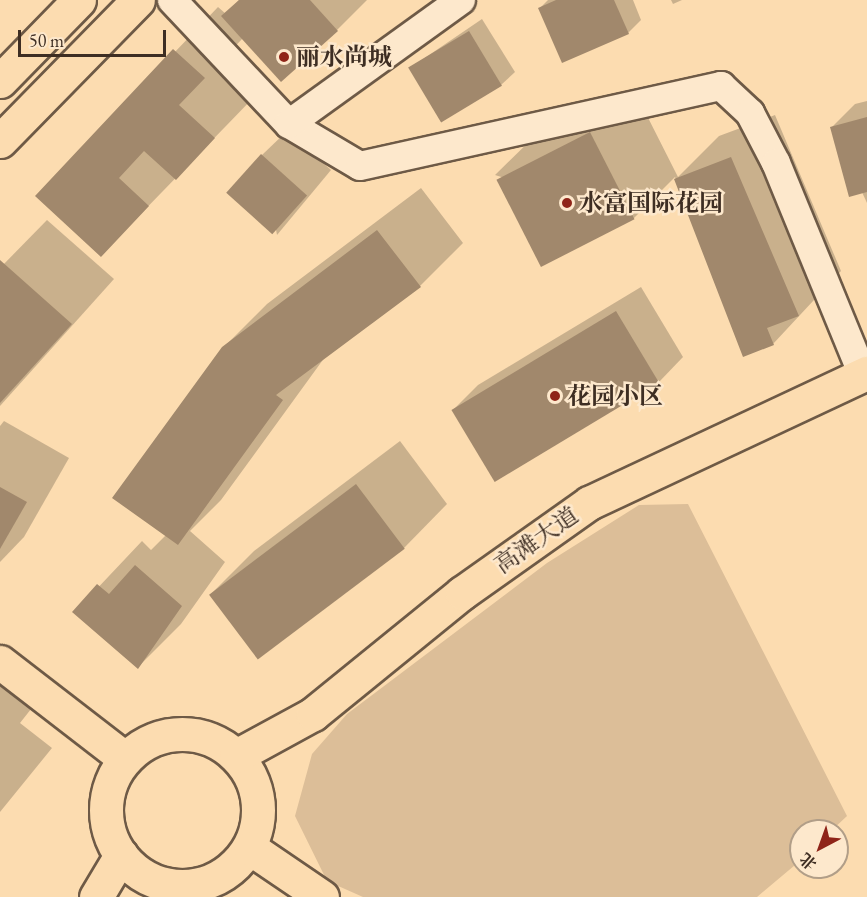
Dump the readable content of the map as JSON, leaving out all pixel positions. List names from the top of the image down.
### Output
{
  "streets": {
    "main road": ["高滩大道"]
  },
  "places": ["丽水尚城", "水富国际花园", "花园小区"],
  "scale_bar": "50 m",
  "north": "bottom left"
}
